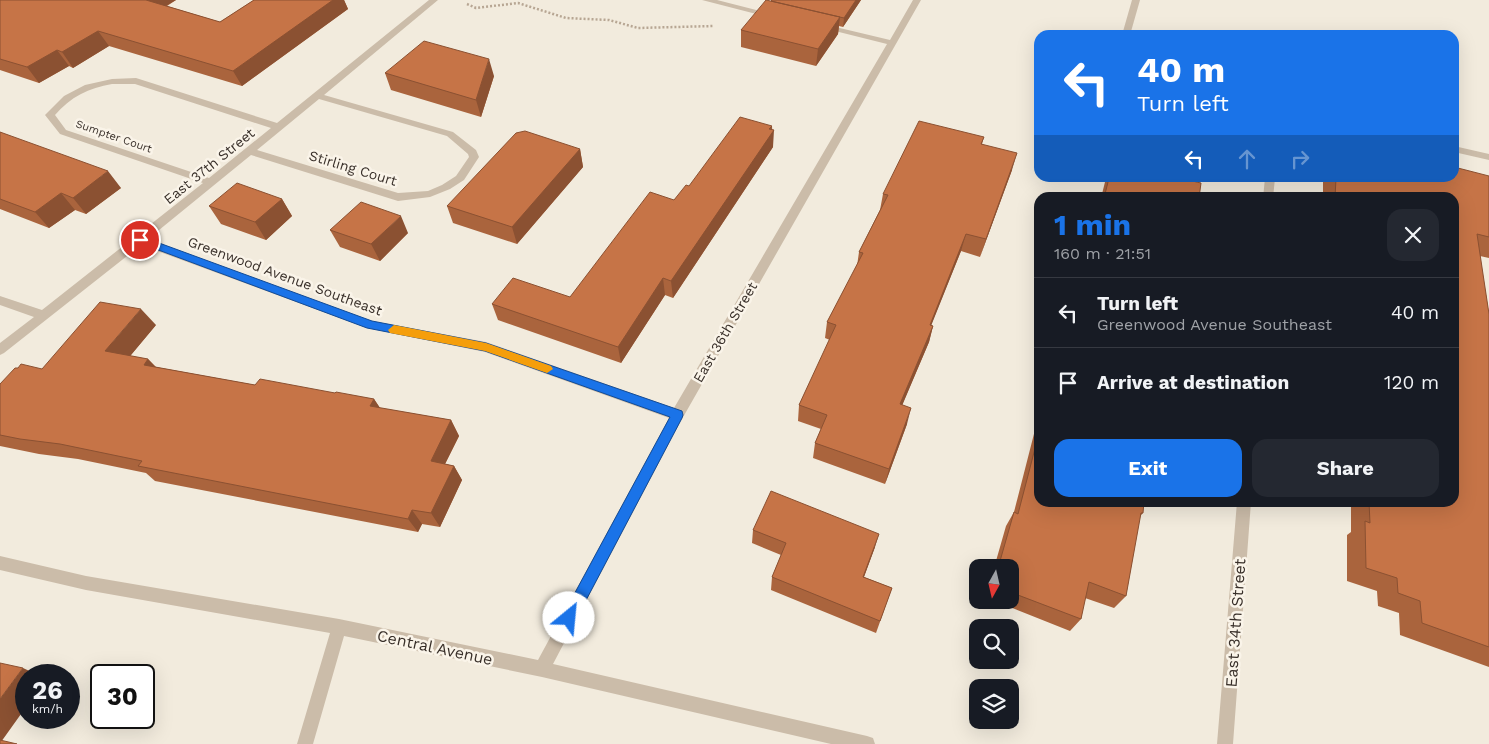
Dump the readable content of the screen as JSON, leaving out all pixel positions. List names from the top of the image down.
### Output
{
  "streets": {
    "street": [
      "Sumpter Court",
      "East 37th Street",
      "Stirling Court",
      "Greenwood Avenue Southeast",
      "East 36th Street",
      "East 34th Street",
      "Central Avenue"
    ]
  },
  "crossings": [
    ["Sumpter Court", "East 37th Street"],
    ["East 37th Street", "Stirling Court"],
    ["East 37th Street", "Greenwood Avenue Southeast"],
    ["Greenwood Avenue Southeast", "East 36th Street"],
    ["East 36th Street", "Central Avenue"]
  ],
  "north": "bottom",
  "page": {
    "turn": ["40 m", "Turn left"],
    "heading": ["1 min", "160 m · 21:51"],
    "list": [
      {
        "name": "Turn left",
        "note": "Greenwood Avenue Southeast",
        "value": "40 m"
      },
      {
        "name": "Arrive at destination",
        "value": "120 m"
      }
    ],
    "buttons": ["Exit", "Share"],
    "speed": "26 km/h",
    "limit": "30"
  }
}
